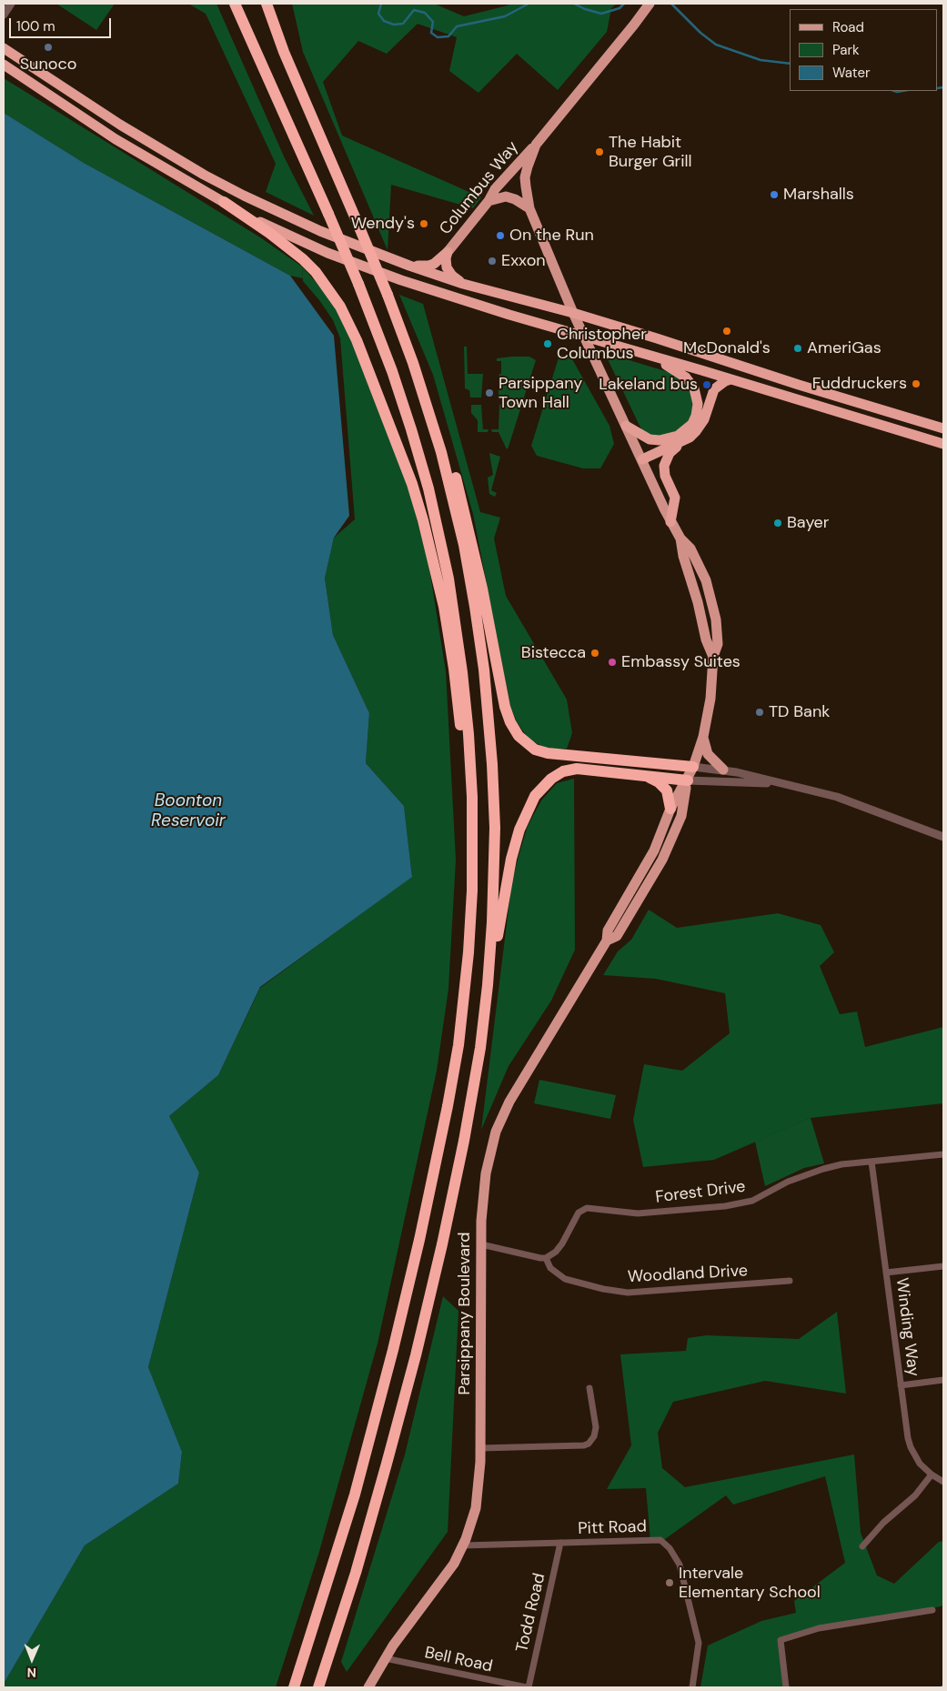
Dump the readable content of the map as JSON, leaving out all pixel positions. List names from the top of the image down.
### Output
{
  "streets": {
    "main road": ["Columbus Way", "Parsippany Boulevard"],
    "street": [
      "Forest Drive",
      "Woodland Drive",
      "Winding Way",
      "Pitt Road",
      "Todd Road",
      "Bell Road"
    ]
  },
  "crossings": [
    ["Columbus Way", "Parsippany Boulevard"],
    ["Forest Drive", "Woodland Drive"],
    ["Forest Drive", "Winding Way"],
    ["Parsippany Boulevard", "Pitt Road"],
    ["Parsippany Boulevard", "Bell Road"],
    ["Pitt Road", "Todd Road"],
    ["Todd Road", "Bell Road"]
  ],
  "water": ["Boonton Reservoir"],
  "places": [
    "Sunoco",
    "The Habit Burger Grill",
    "Marshalls",
    "Wendy's",
    "On the Run",
    "Exxon",
    "McDonald's",
    "Christopher Columbus",
    "AmeriGas",
    "Fuddruckers",
    "Lakeland bus",
    "Parsippany Town Hall",
    "Bayer",
    "Bistecca",
    "Embassy Suites",
    "TD Bank",
    "Intervale Elementary School"
  ],
  "legend": ["Road", "Park", "Water"],
  "scale_bar": "100 m",
  "north": "bottom"
}
